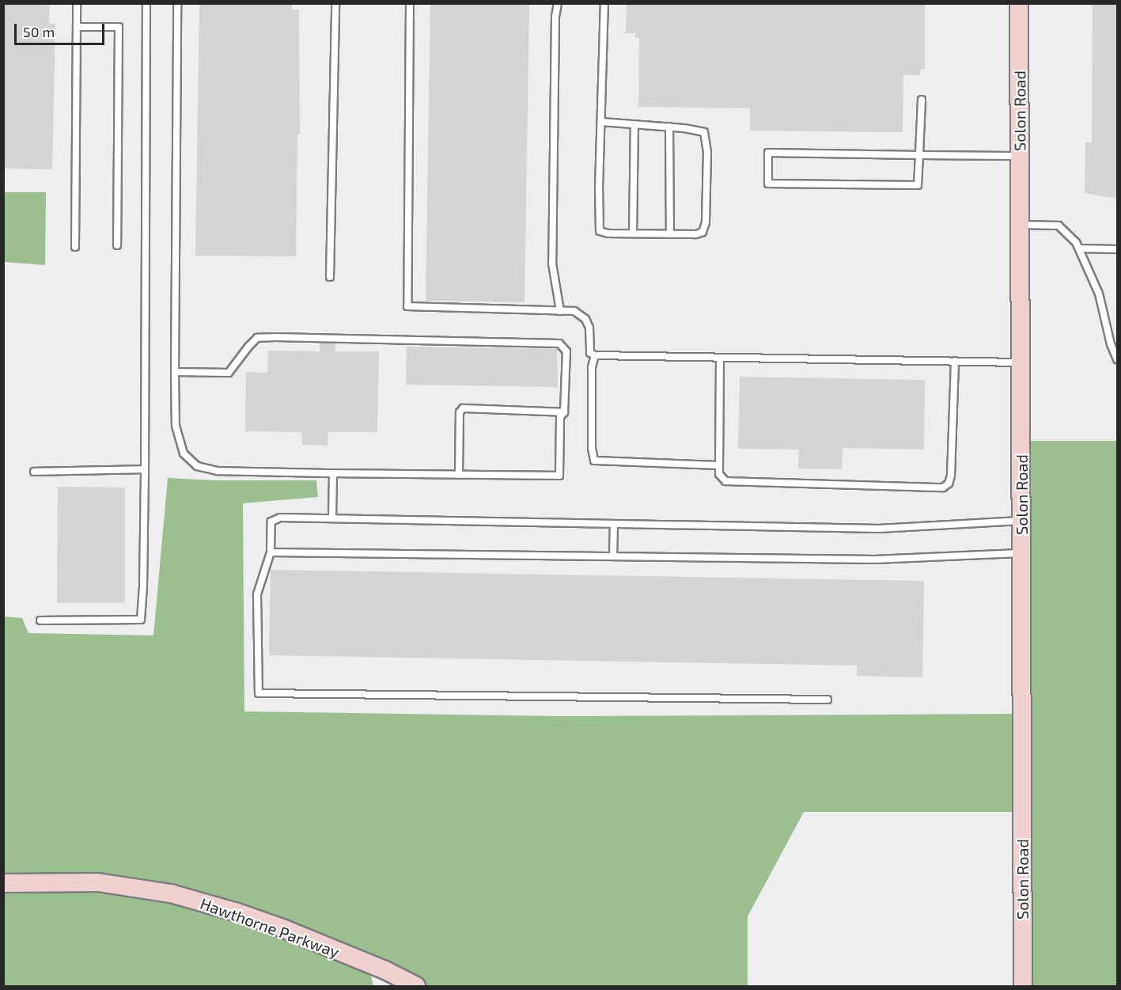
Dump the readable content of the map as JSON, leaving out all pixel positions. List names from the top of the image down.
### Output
{
  "streets": {
    "street": ["Solon Road", "Hawthorne Parkway"]
  },
  "scale_bar": "50 m"
}
